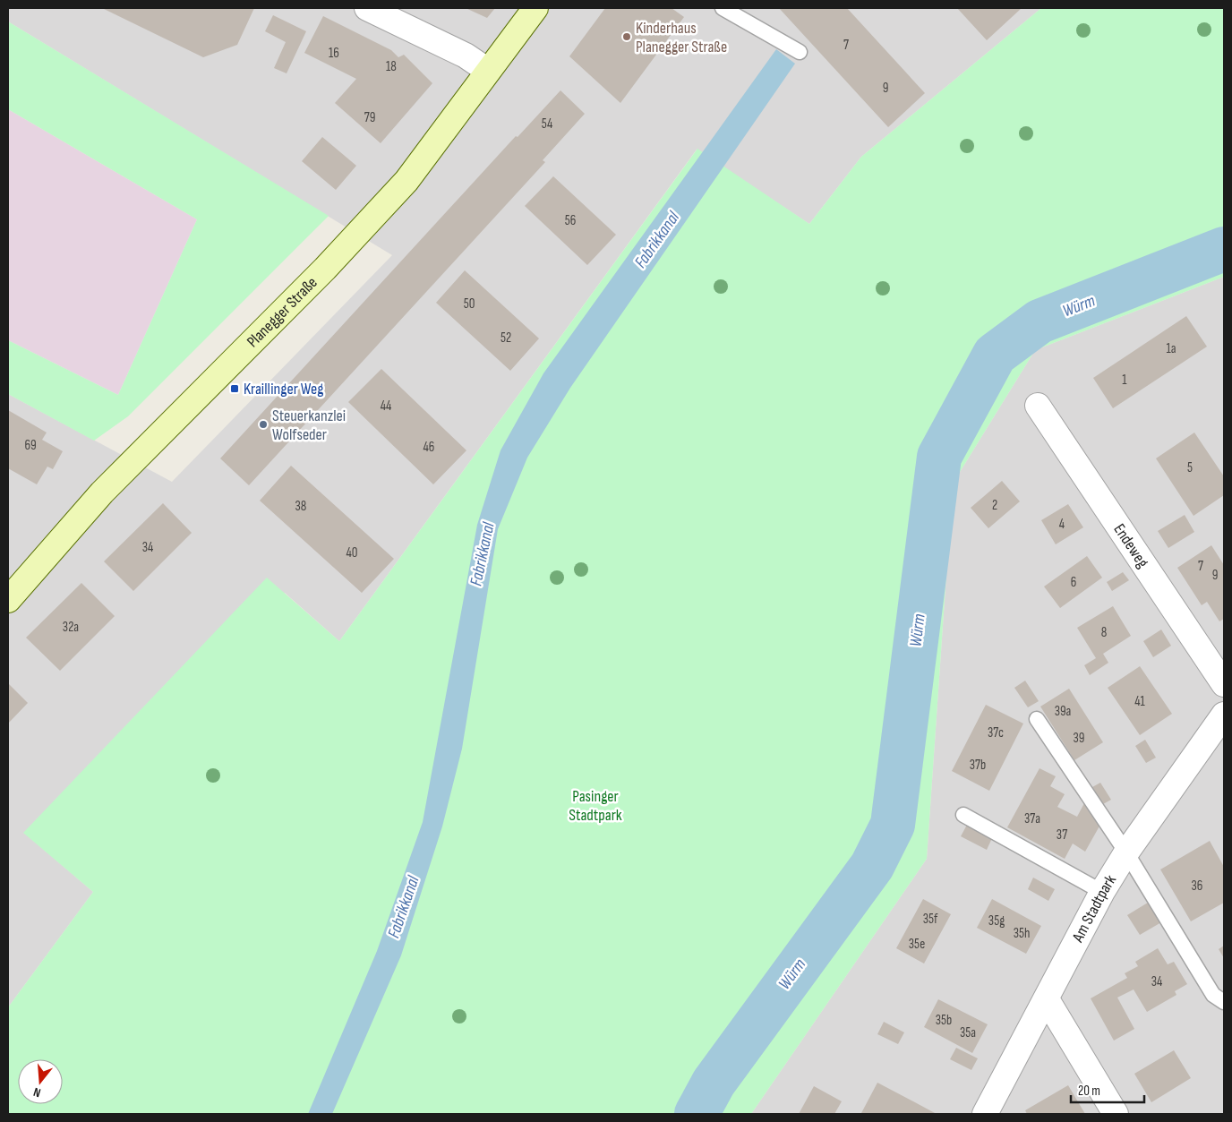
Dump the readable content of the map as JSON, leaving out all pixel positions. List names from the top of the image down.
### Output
{
  "streets": {
    "main road": ["Planegger Straße"],
    "street": ["Endeweg", "Am Stadtpark"]
  },
  "water": ["Fabrikkanal", "Würm"],
  "parks": ["Pasinger Stadtpark"],
  "places": {
    "other": ["Kinderhaus Planegger Straße", "Steuerkanzlei Wolfseder"],
    "transit": ["Kraillinger Weg"]
  },
  "house_numbers": [
    "7",
    "16",
    "18",
    "9",
    "79",
    "54",
    "56",
    "50",
    "52",
    "1a",
    "1",
    "44",
    "69",
    "46",
    "5",
    "2",
    "38",
    "4",
    "34",
    "40",
    "7",
    "9",
    "6",
    "32a",
    "8",
    "41",
    "39a",
    "37c",
    "39",
    "37b",
    "37a",
    "37",
    "36",
    "35f",
    "35g",
    "35h",
    "35e",
    "34",
    "35b",
    "35a"
  ],
  "scale_bar": "20 m",
  "north": "bottom"
}
